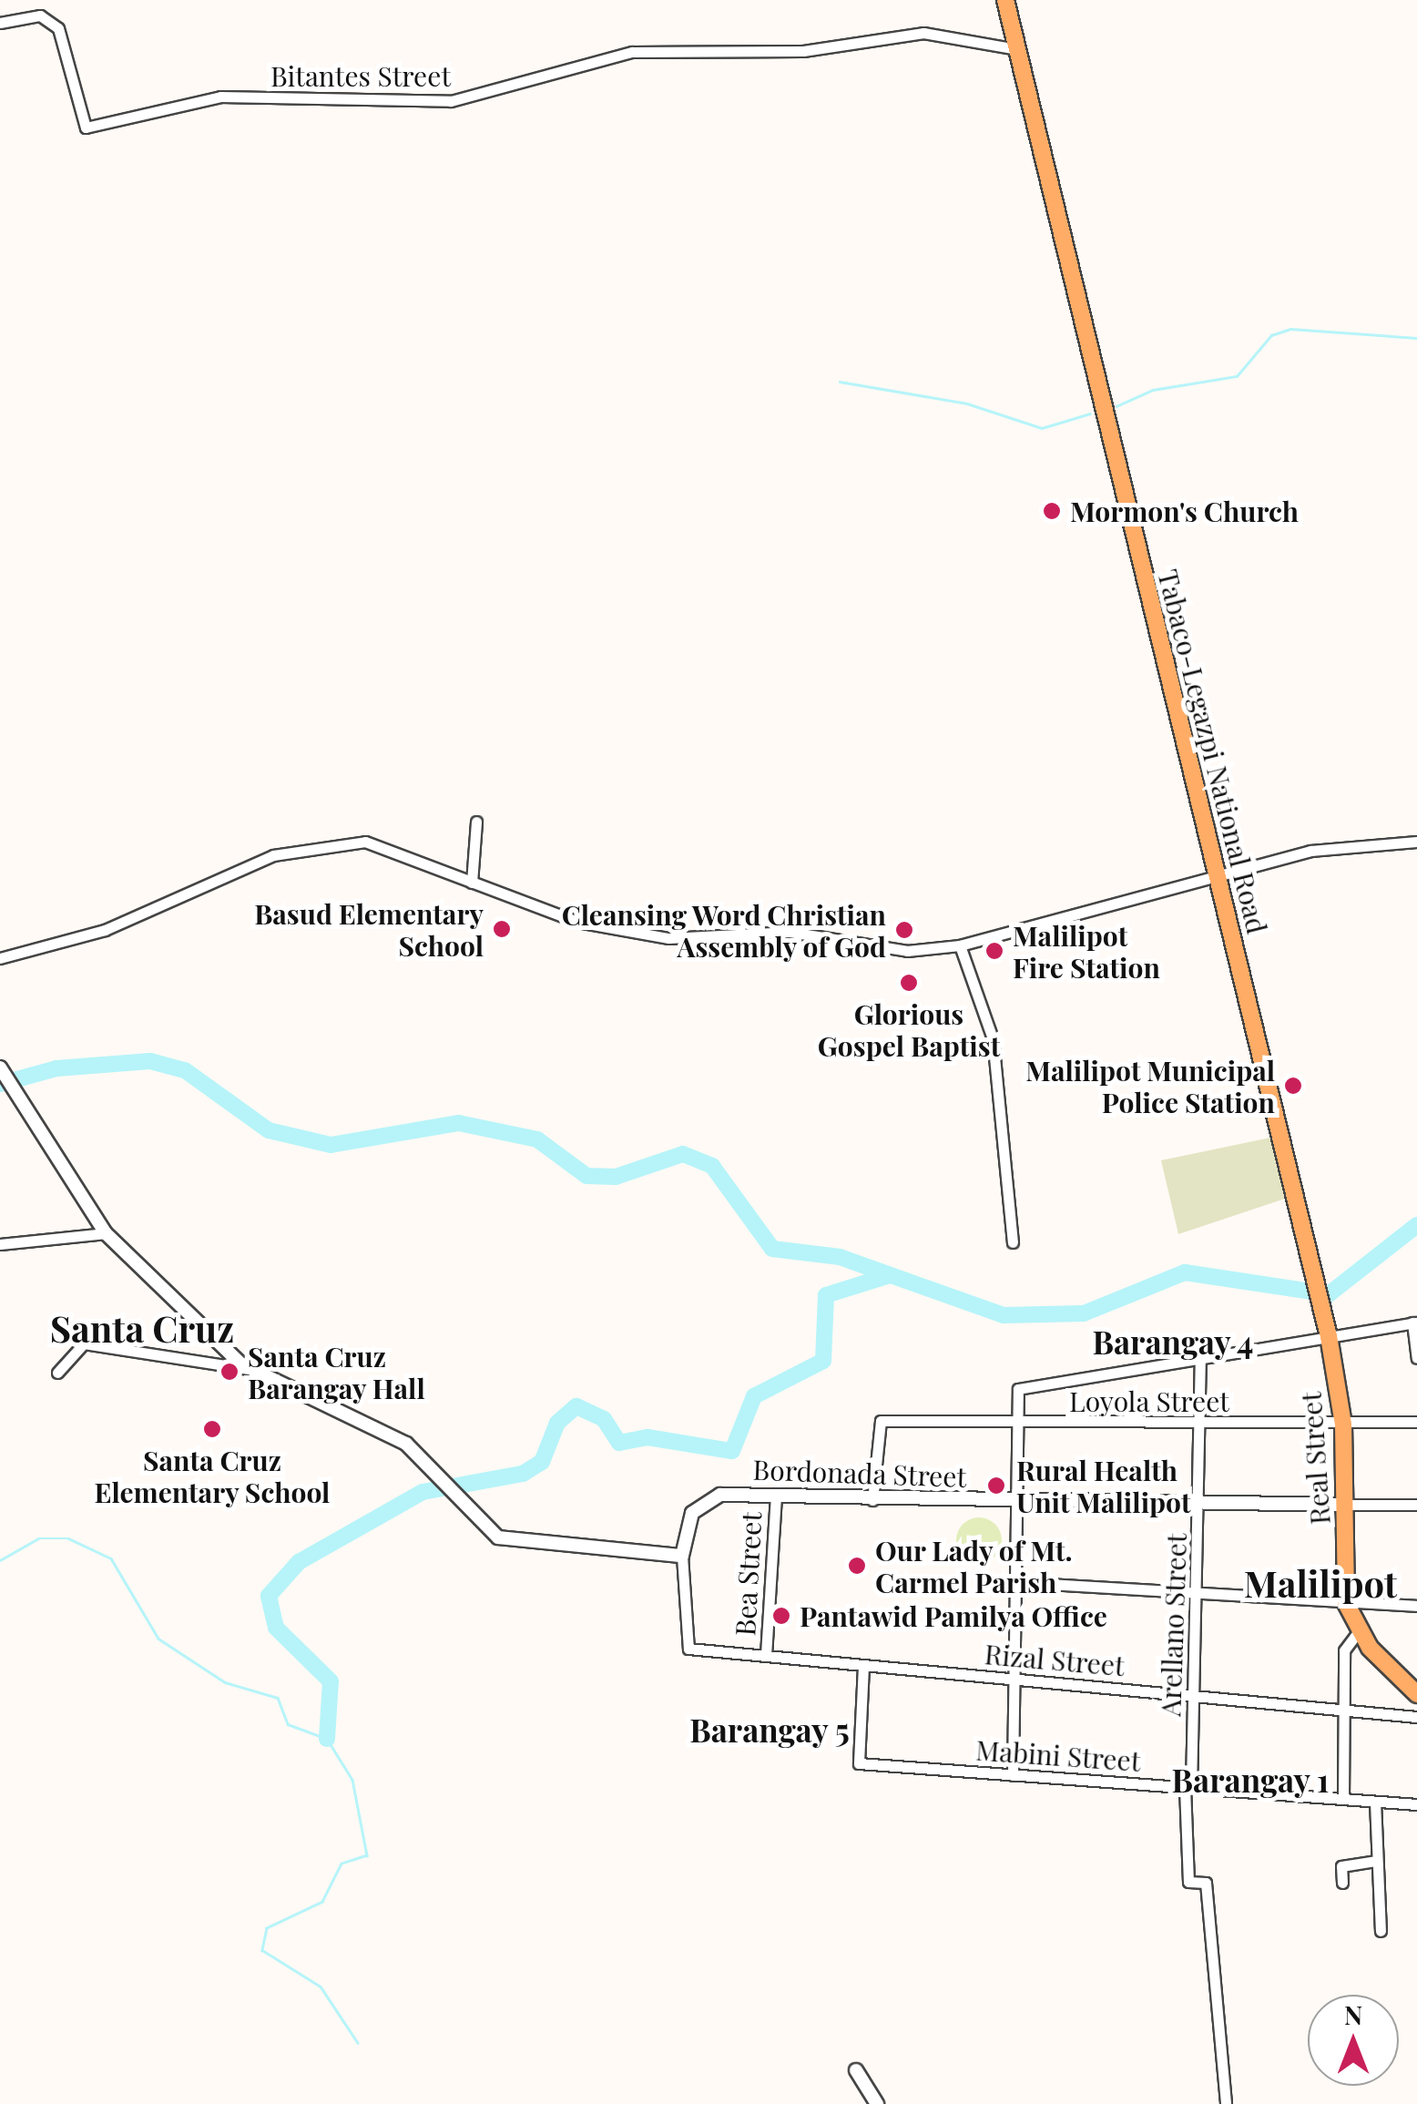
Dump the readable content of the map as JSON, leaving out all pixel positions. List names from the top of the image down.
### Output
{
  "streets": {
    "main road": ["Tabaco-Legazpi National Road", "Real Street"],
    "street": [
      "Bitantes Street",
      "Loyola Street",
      "Bordonada Street",
      "Bea Street",
      "Arellano Street",
      "Rizal Street",
      "Mabini Street"
    ]
  },
  "crossings": [
    ["Bitantes Street", "Tabaco-Legazpi National Road"],
    ["Tabaco-Legazpi National Road", "Real Street"],
    ["Loyola Street", "Real Street"],
    ["Loyola Street", "Bordonada Street"],
    ["Loyola Street", "Arellano Street"],
    ["Real Street", "Bordonada Street"],
    ["Bordonada Street", "Bea Street"],
    ["Bordonada Street", "Arellano Street"],
    ["Bordonada Street", "Rizal Street"],
    ["Bea Street", "Rizal Street"],
    ["Arellano Street", "Rizal Street"],
    ["Arellano Street", "Mabini Street"],
    ["Rizal Street", "Mabini Street"]
  ],
  "districts": [
    "Santa Cruz",
    "Barangay 4",
    "Malilipot",
    "Barangay 5",
    "Barangay 1"
  ],
  "places": [
    "Mormon's Church",
    "Basud Elementary School",
    "Cleansing Word Christian Assembly of God",
    "Malilipot Fire Station",
    "Glorious Gospel Baptist",
    "Malilipot Municipal Police Station",
    "Santa Cruz Barangay Hall",
    "Santa Cruz Elementary School",
    "Rural Health Unit Malilipot",
    "Our Lady of Mt. Carmel Parish",
    "Pantawid Pamilya Office"
  ],
  "north": "top"
}
